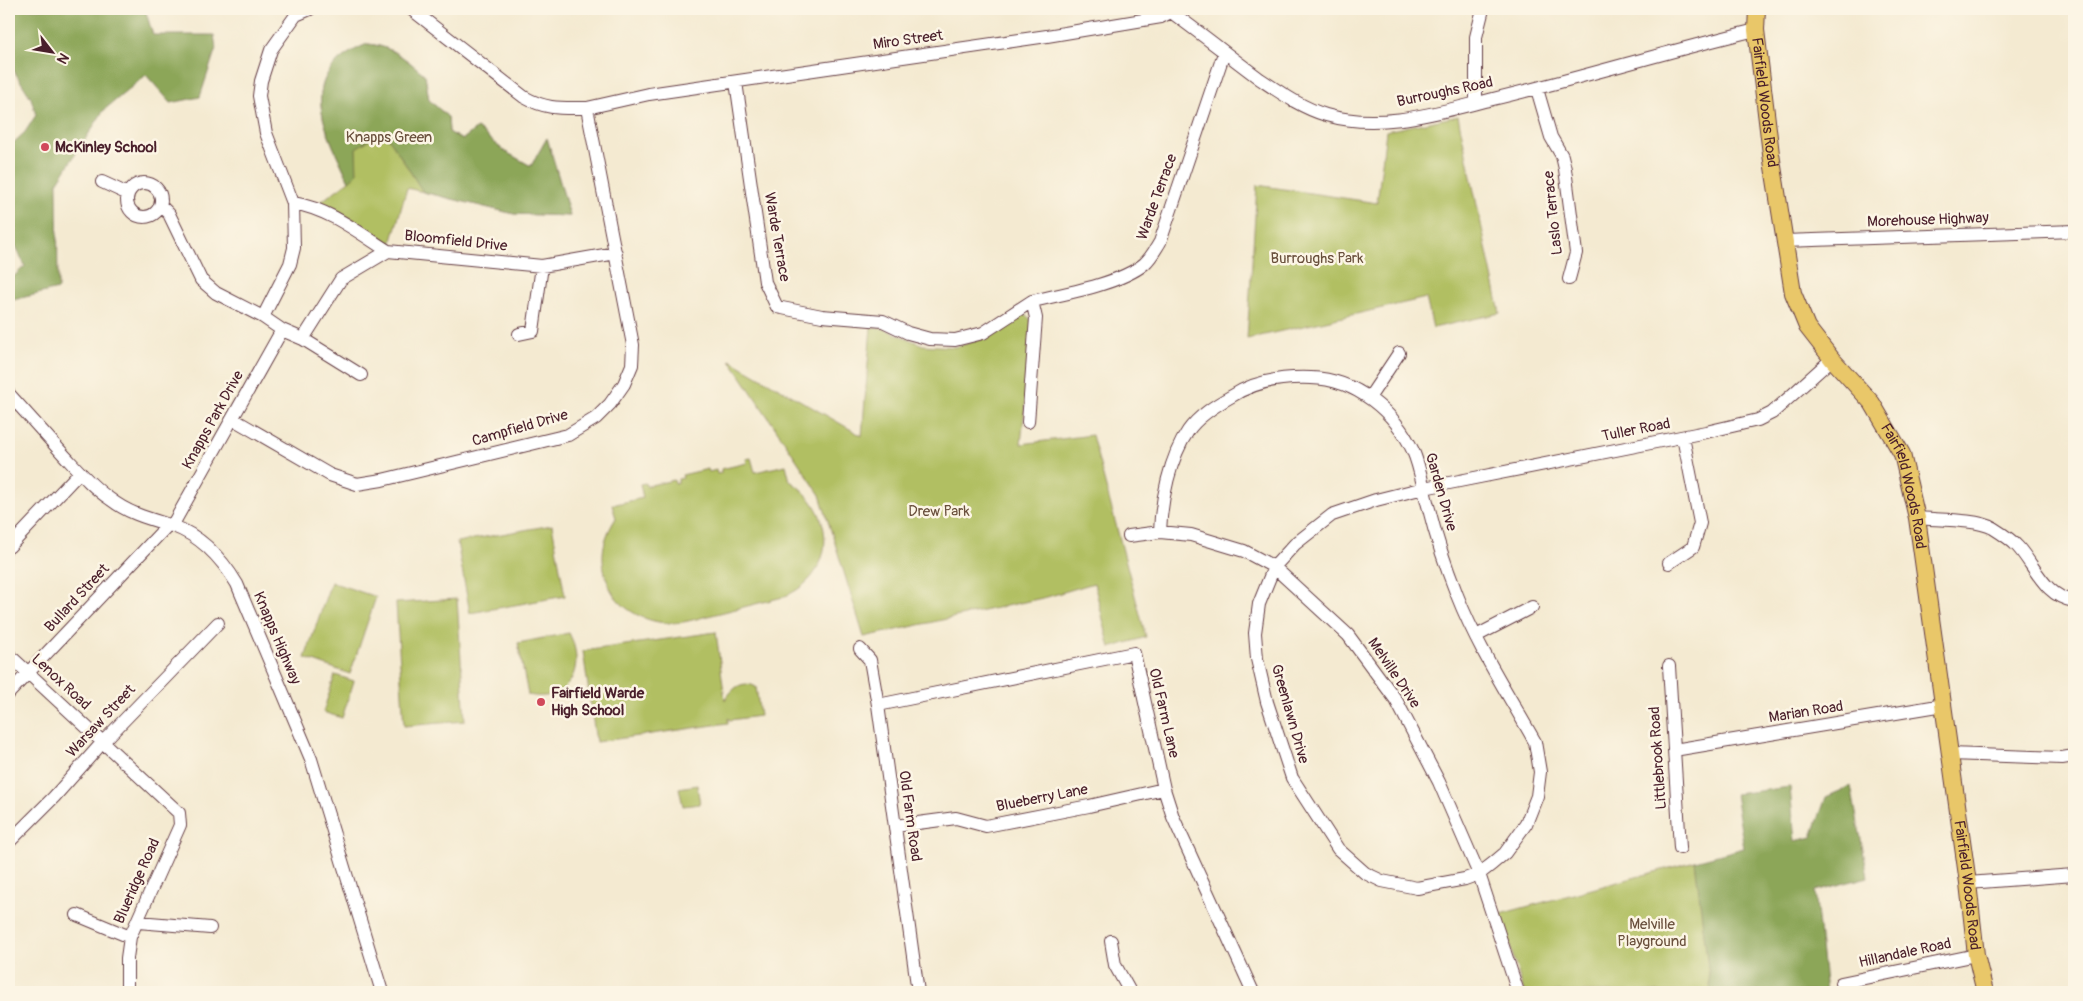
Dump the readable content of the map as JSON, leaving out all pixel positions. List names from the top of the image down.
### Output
{
  "streets": {
    "main road": ["Fairfield Woods Road"],
    "street": [
      "Miro Street",
      "Burroughs Road",
      "Warde Terrace",
      "Laslo Terrace",
      "Morehouse Highway",
      "Bloomfield Drive",
      "Knapps Park Drive",
      "Campfield Drive",
      "Tuller Road",
      "Garden Drive",
      "Bullard Street",
      "Knapps Highway",
      "Melville Drive",
      "Lenox Road",
      "Marian Road",
      "Old Farm Lane",
      "Greenlawn Drive",
      "Warsaw Street",
      "Littlebrook Road",
      "Blueberry Lane",
      "Old Farm Road",
      "Blueridge Road",
      "Hillandale Road"
    ]
  },
  "crossings": [
    ["Miro Street", "Burroughs Road"],
    ["Miro Street", "Warde Terrace"],
    ["Miro Street", "Campfield Drive"],
    ["Burroughs Road", "Fairfield Woods Road"],
    ["Burroughs Road", "Warde Terrace"],
    ["Burroughs Road", "Laslo Terrace"],
    ["Fairfield Woods Road", "Morehouse Highway"],
    ["Fairfield Woods Road", "Tuller Road"],
    ["Fairfield Woods Road", "Marian Road"],
    ["Fairfield Woods Road", "Hillandale Road"],
    ["Bloomfield Drive", "Campfield Drive"],
    ["Knapps Park Drive", "Campfield Drive"],
    ["Knapps Park Drive", "Bullard Street"],
    ["Knapps Park Drive", "Knapps Highway"],
    ["Tuller Road", "Garden Drive"],
    ["Tuller Road", "Greenlawn Drive"],
    ["Garden Drive", "Melville Drive"],
    ["Garden Drive", "Greenlawn Drive"],
    ["Bullard Street", "Knapps Highway"],
    ["Bullard Street", "Lenox Road"],
    ["Melville Drive", "Greenlawn Drive"],
    ["Lenox Road", "Warsaw Street"],
    ["Lenox Road", "Blueridge Road"],
    ["Marian Road", "Littlebrook Road"],
    ["Old Farm Lane", "Blueberry Lane"],
    ["Old Farm Lane", "Old Farm Road"],
    ["Blueberry Lane", "Old Farm Road"]
  ],
  "parks": [
    "Knapps Green",
    "Burroughs Park",
    "Drew Park",
    "Melville Playground"
  ],
  "places": ["McKinley School", "Fairfield Warde High School"],
  "north": "bottom right"
}
